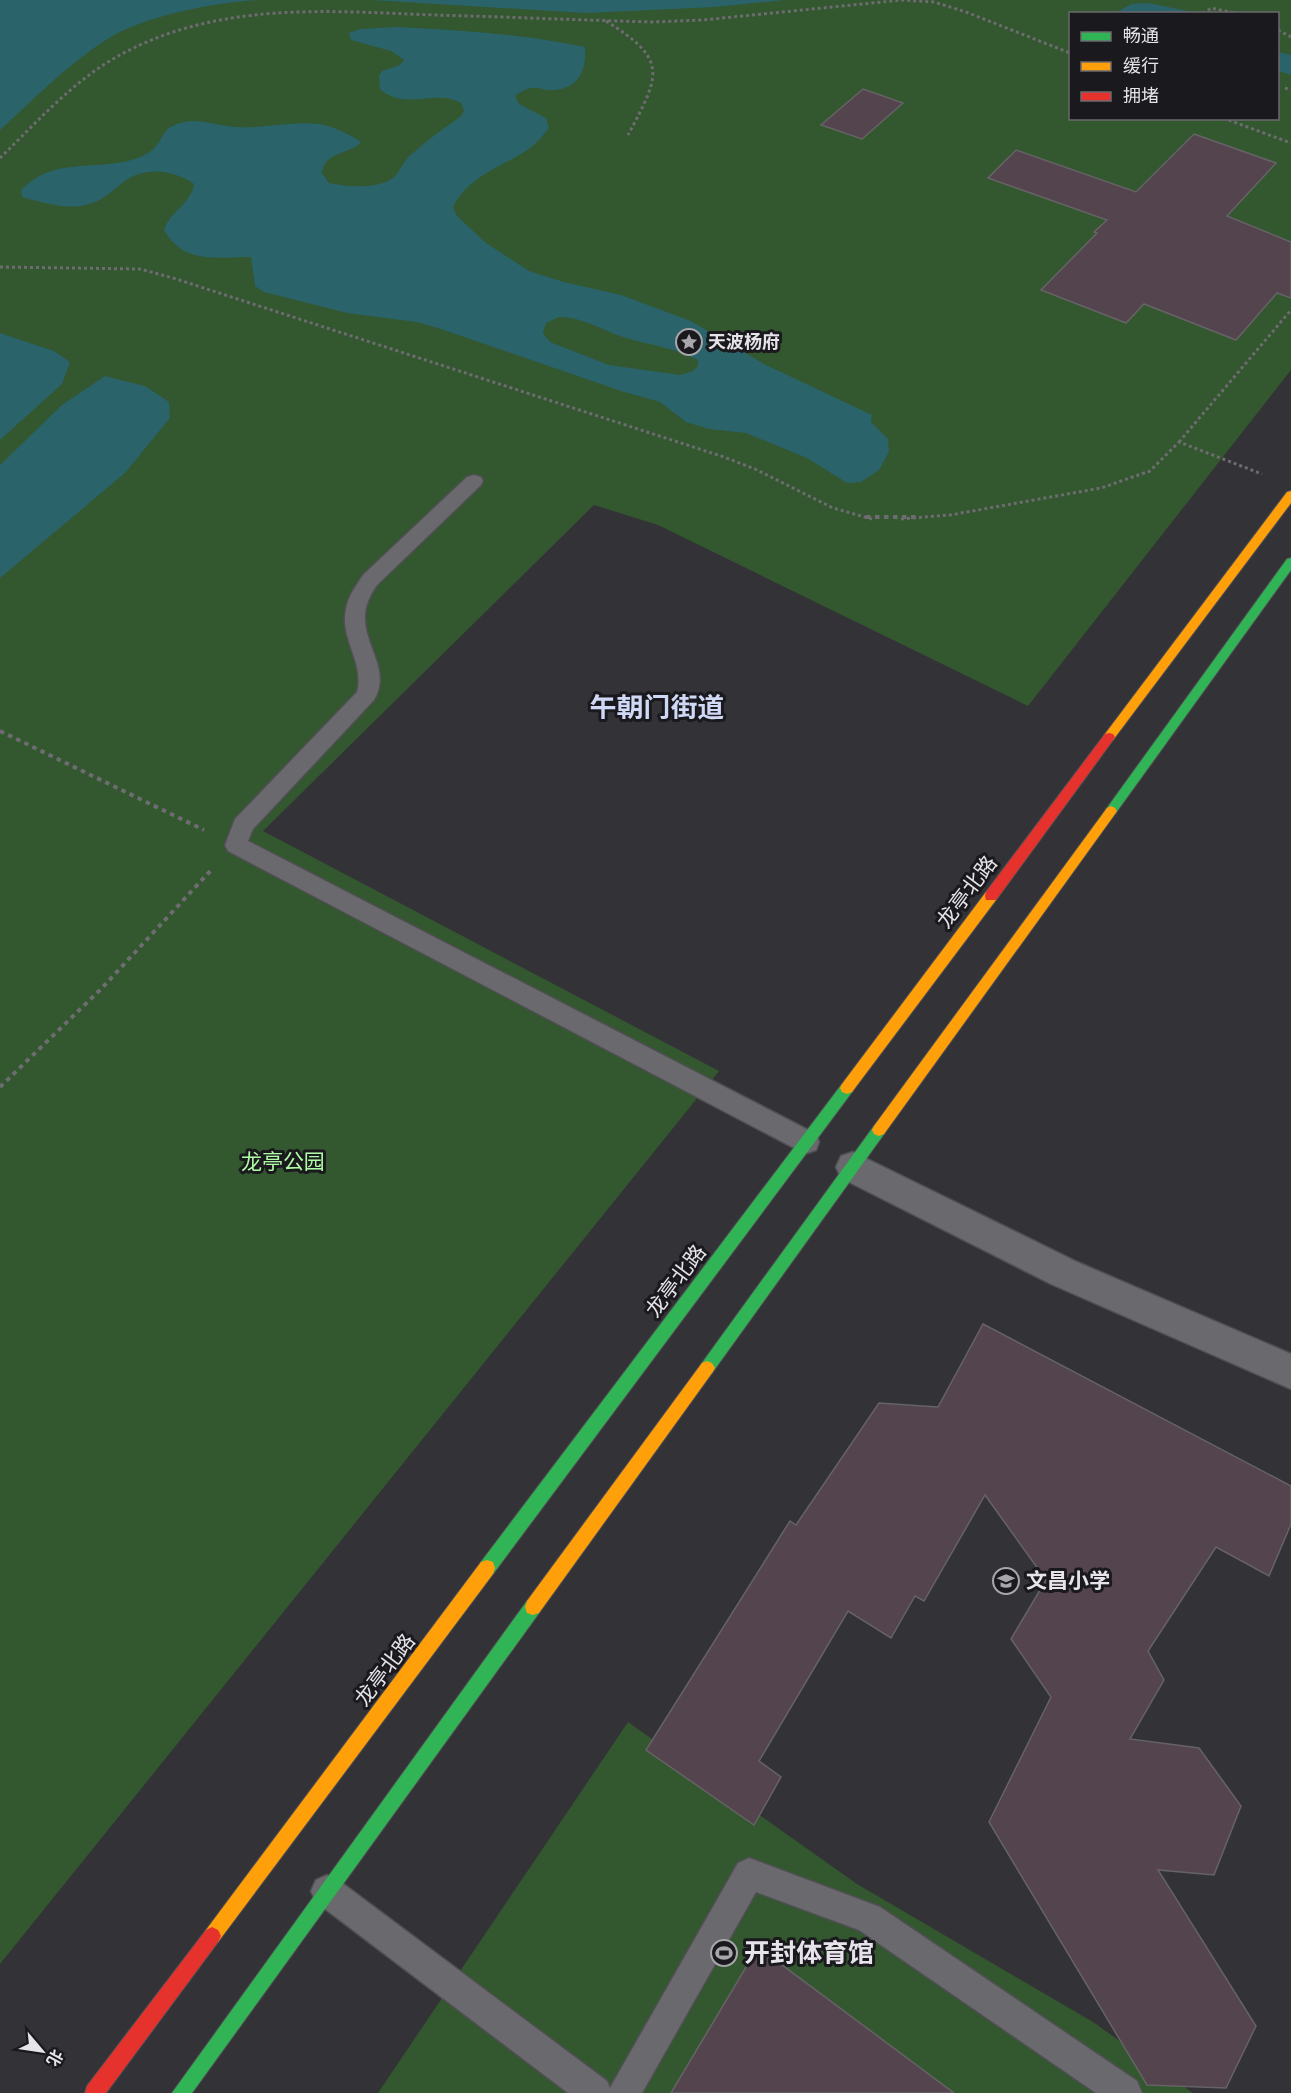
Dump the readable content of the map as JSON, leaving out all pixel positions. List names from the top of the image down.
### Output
{
  "streets": {
    "main road": ["龙亭北路"]
  },
  "districts": ["午朝门街道"],
  "parks": ["龙亭公园"],
  "places": {
    "place": ["天波杨府"],
    "school or university": ["文昌小学"],
    "sports": ["开封体育馆"]
  },
  "legend": ["畅通", "缓行", "拥堵"],
  "north": "bottom right"
}
